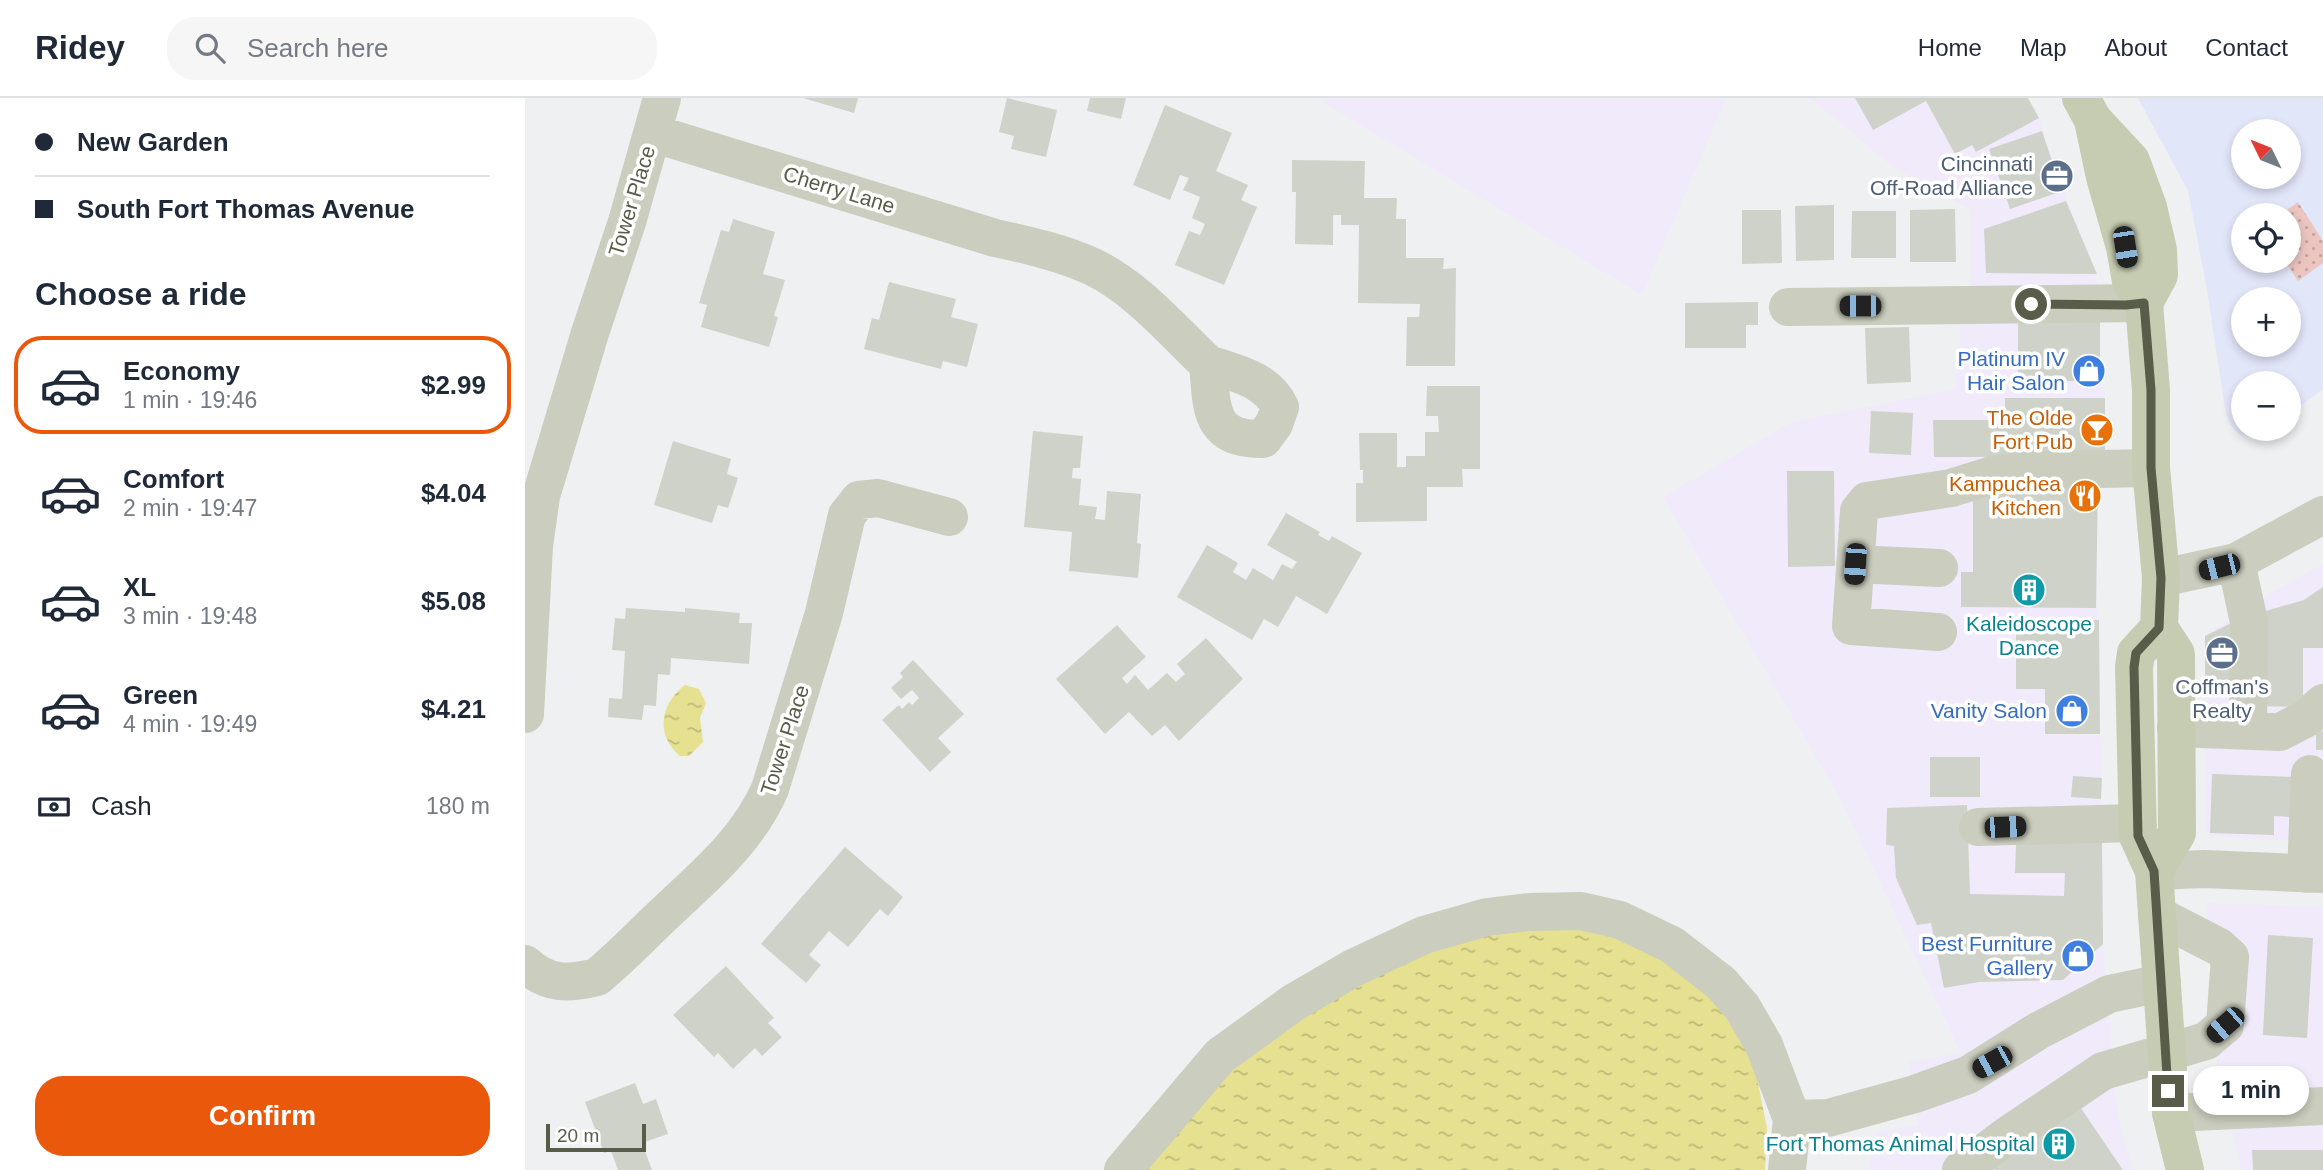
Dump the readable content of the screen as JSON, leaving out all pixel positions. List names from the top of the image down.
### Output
{
  "streets": {
    "street": ["Cherry Lane", "Tower Place"]
  },
  "crossings": [
    ["Cherry Lane", "Tower Place"]
  ],
  "places": {
    "office": ["Cincinnati Off-Road Alliance", "Coffman's Realty"],
    "shop": ["Platinum IV Hair Salon", "Vanity Salon", "Best Furniture Gallery"],
    "bar": ["The Olde Fort Pub"],
    "restaurant": ["Kampuchea Kitchen"],
    "building": ["Kaleidoscope Dance", "Fort Thomas Animal Hospital"]
  },
  "scale_bar": "20 m",
  "north": "top left",
  "page": {
    "header": "Ridey",
    "search": "Search here",
    "nav": [
      "Home",
      "Map",
      "About",
      "Contact"
    ],
    "banner": ["New Garden", "South Fort Thomas Avenue"],
    "map_buttons": ["+", "−"],
    "heading": "Choose a ride",
    "list": [
      {
        "name": "Economy",
        "note": "1 min · 19:46",
        "value": "$2.99"
      },
      {
        "name": "Comfort",
        "note": "2 min · 19:47",
        "value": "$4.04"
      },
      {
        "name": "XL",
        "note": "3 min · 19:48",
        "value": "$5.08"
      },
      {
        "name": "Green",
        "note": "4 min · 19:49",
        "value": "$4.21"
      }
    ],
    "pay": ["Cash", "180 m"],
    "buttons": "Confirm",
    "bubble": "1 min",
    "scale": "20 m"
  }
}
